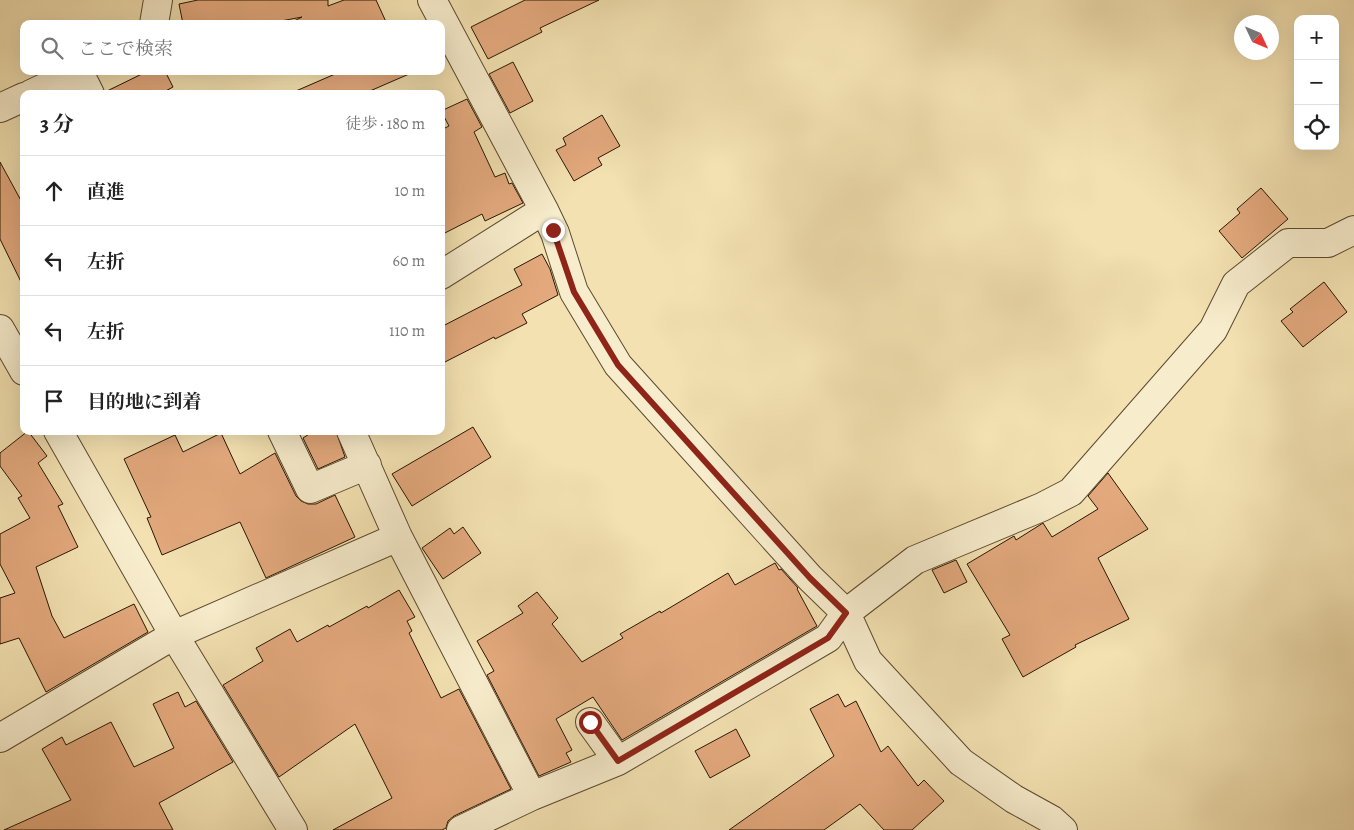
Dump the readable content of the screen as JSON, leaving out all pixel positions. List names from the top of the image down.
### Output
{
  "north": "bottom right",
  "page": {
    "map_buttons": ["+", "−"],
    "search": "ここで検索",
    "heading": ["3 分", "徒歩 · 180 m"],
    "list": [
      ["直進", "10 m"],
      ["左折", "60 m"],
      ["左折", "110 m"],
      "目的地に到着"
    ]
  }
}
